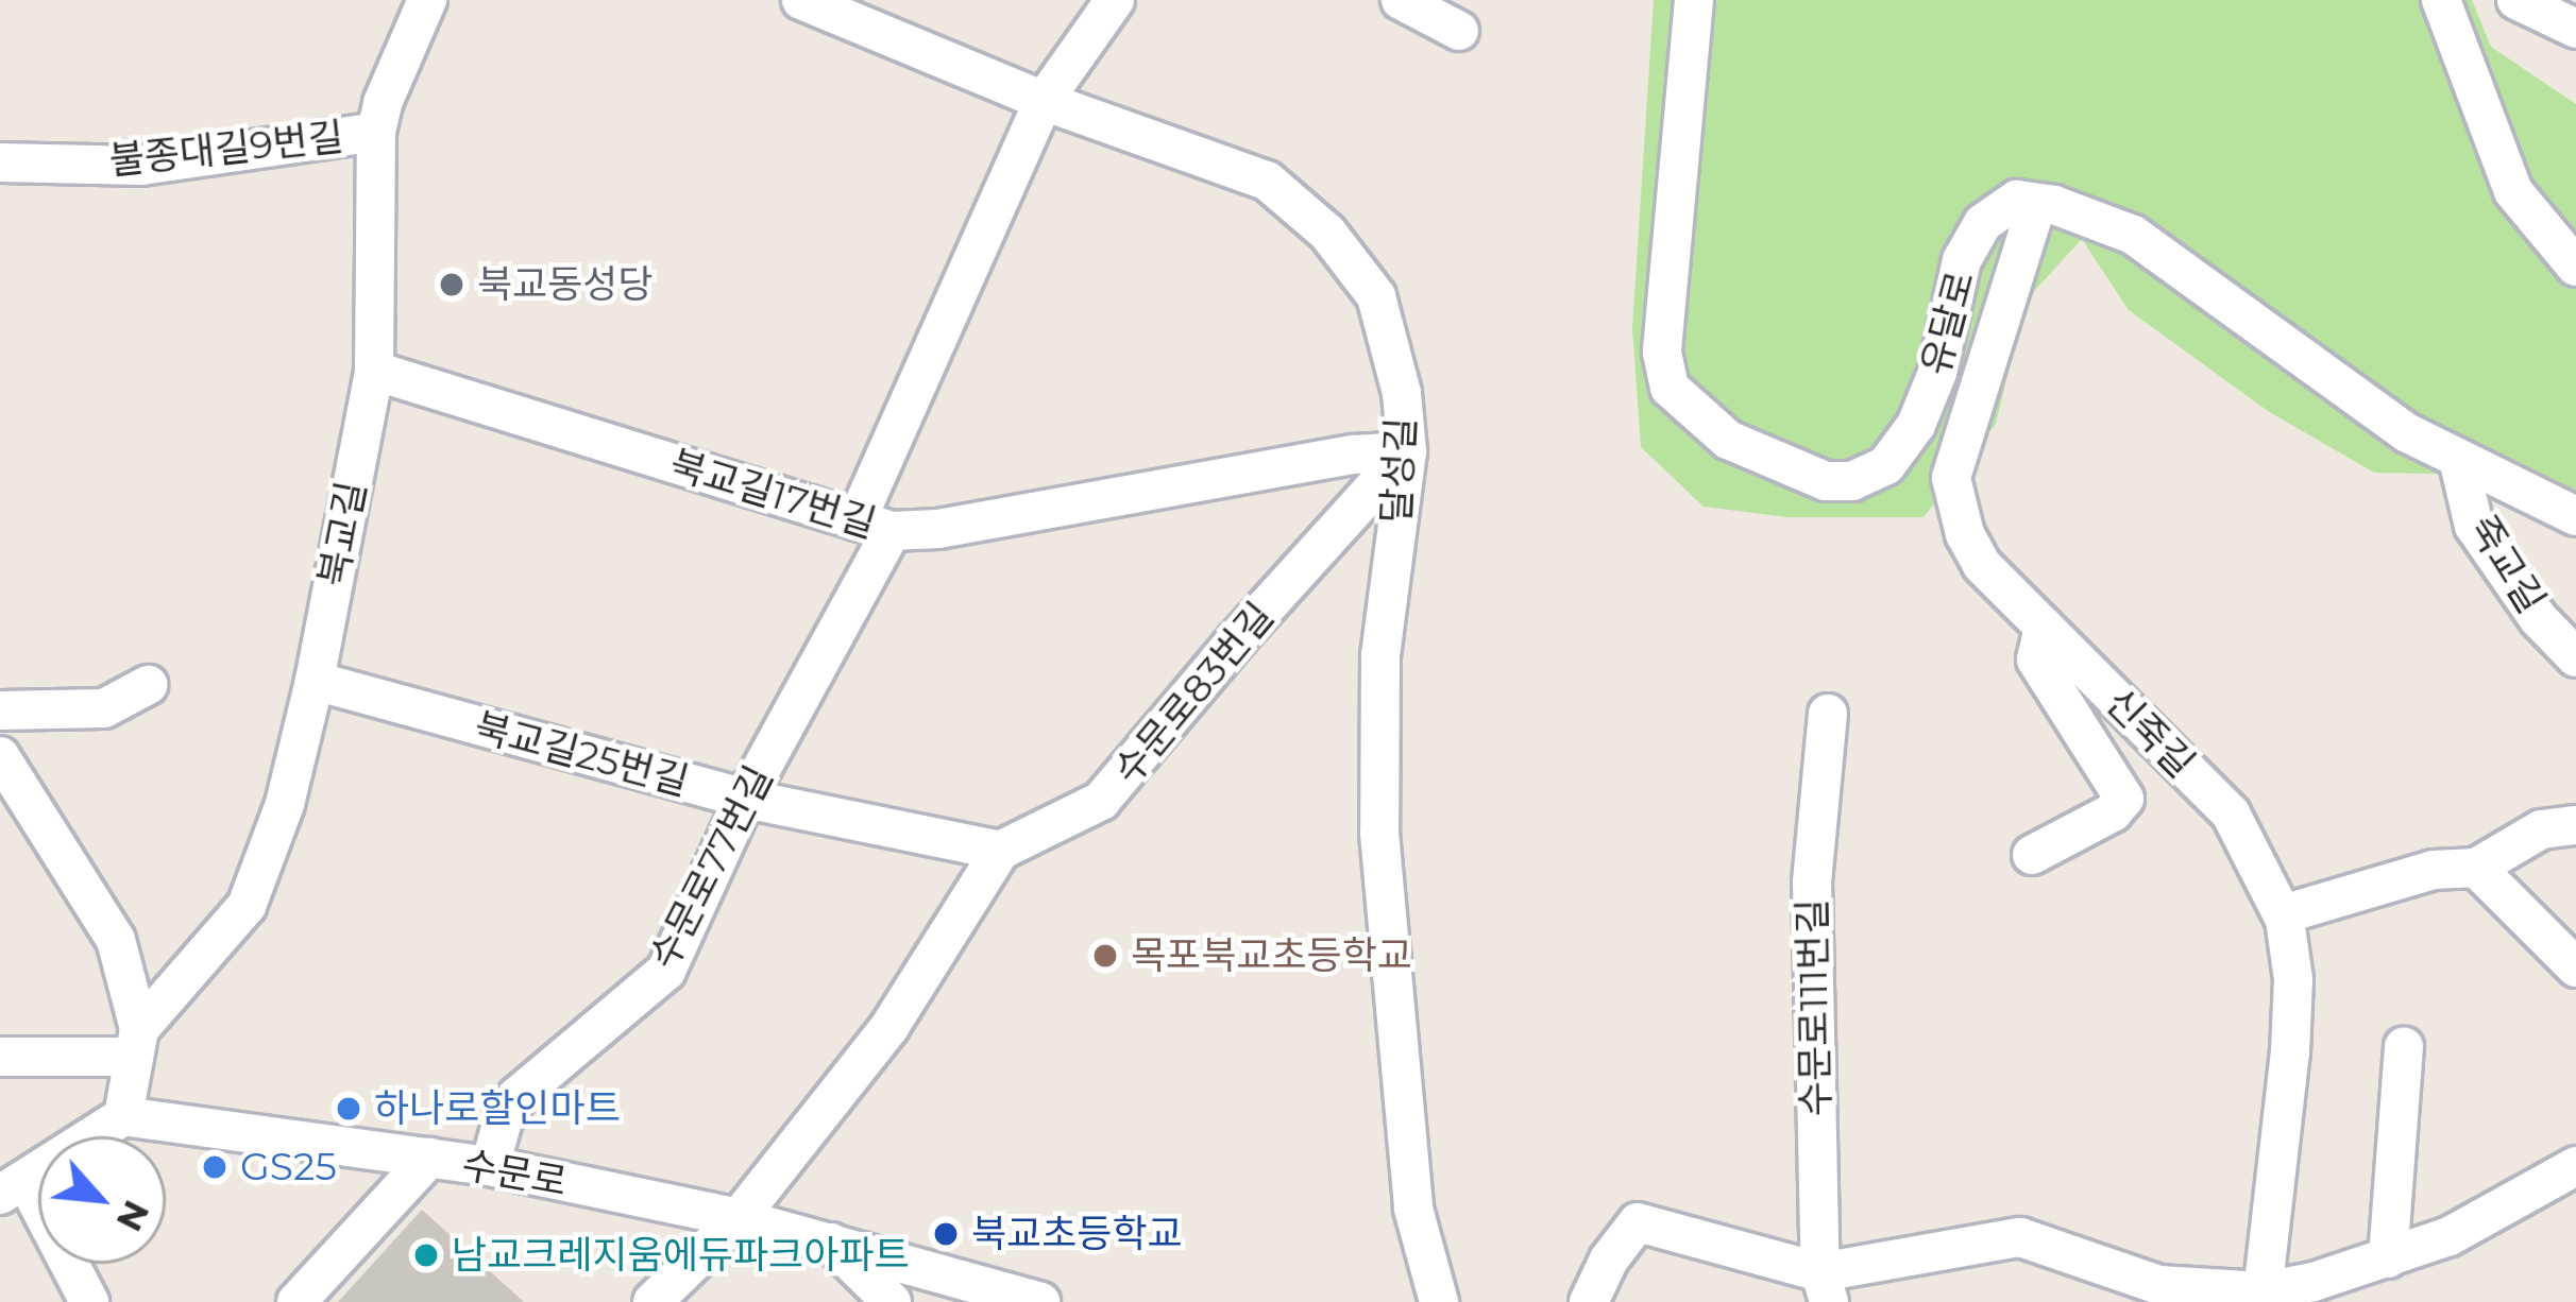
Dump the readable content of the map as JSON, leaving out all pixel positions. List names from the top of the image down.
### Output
{
  "streets": {
    "street": [
      "불종대길9번길",
      "유달로",
      "달성길",
      "북교길17번길",
      "북교길",
      "죽교길",
      "수문로83번길",
      "신죽길",
      "북교길25번길",
      "수문로77번길",
      "수문로111번길",
      "수문로"
    ]
  },
  "crossings": [
    ["불종대길9번길", "북교길"],
    ["유달로", "신죽길"],
    ["달성길", "북교길17번길"],
    ["달성길", "수문로83번길"],
    ["달성길", "수문로77번길"],
    ["북교길17번길", "북교길"],
    ["북교길17번길", "수문로83번길"],
    ["북교길17번길", "수문로77번길"],
    ["북교길", "북교길25번길"],
    ["수문로83번길", "북교길25번길"],
    ["북교길25번길", "수문로77번길"],
    ["수문로77번길", "수문로"]
  ],
  "places": [
    "북교동성당",
    "목포북교초등학교",
    "하나로할인마트",
    "GS25",
    "북교초등학교",
    "남교크레지움에듀파크아파트"
  ],
  "north": "bottom right"
}
